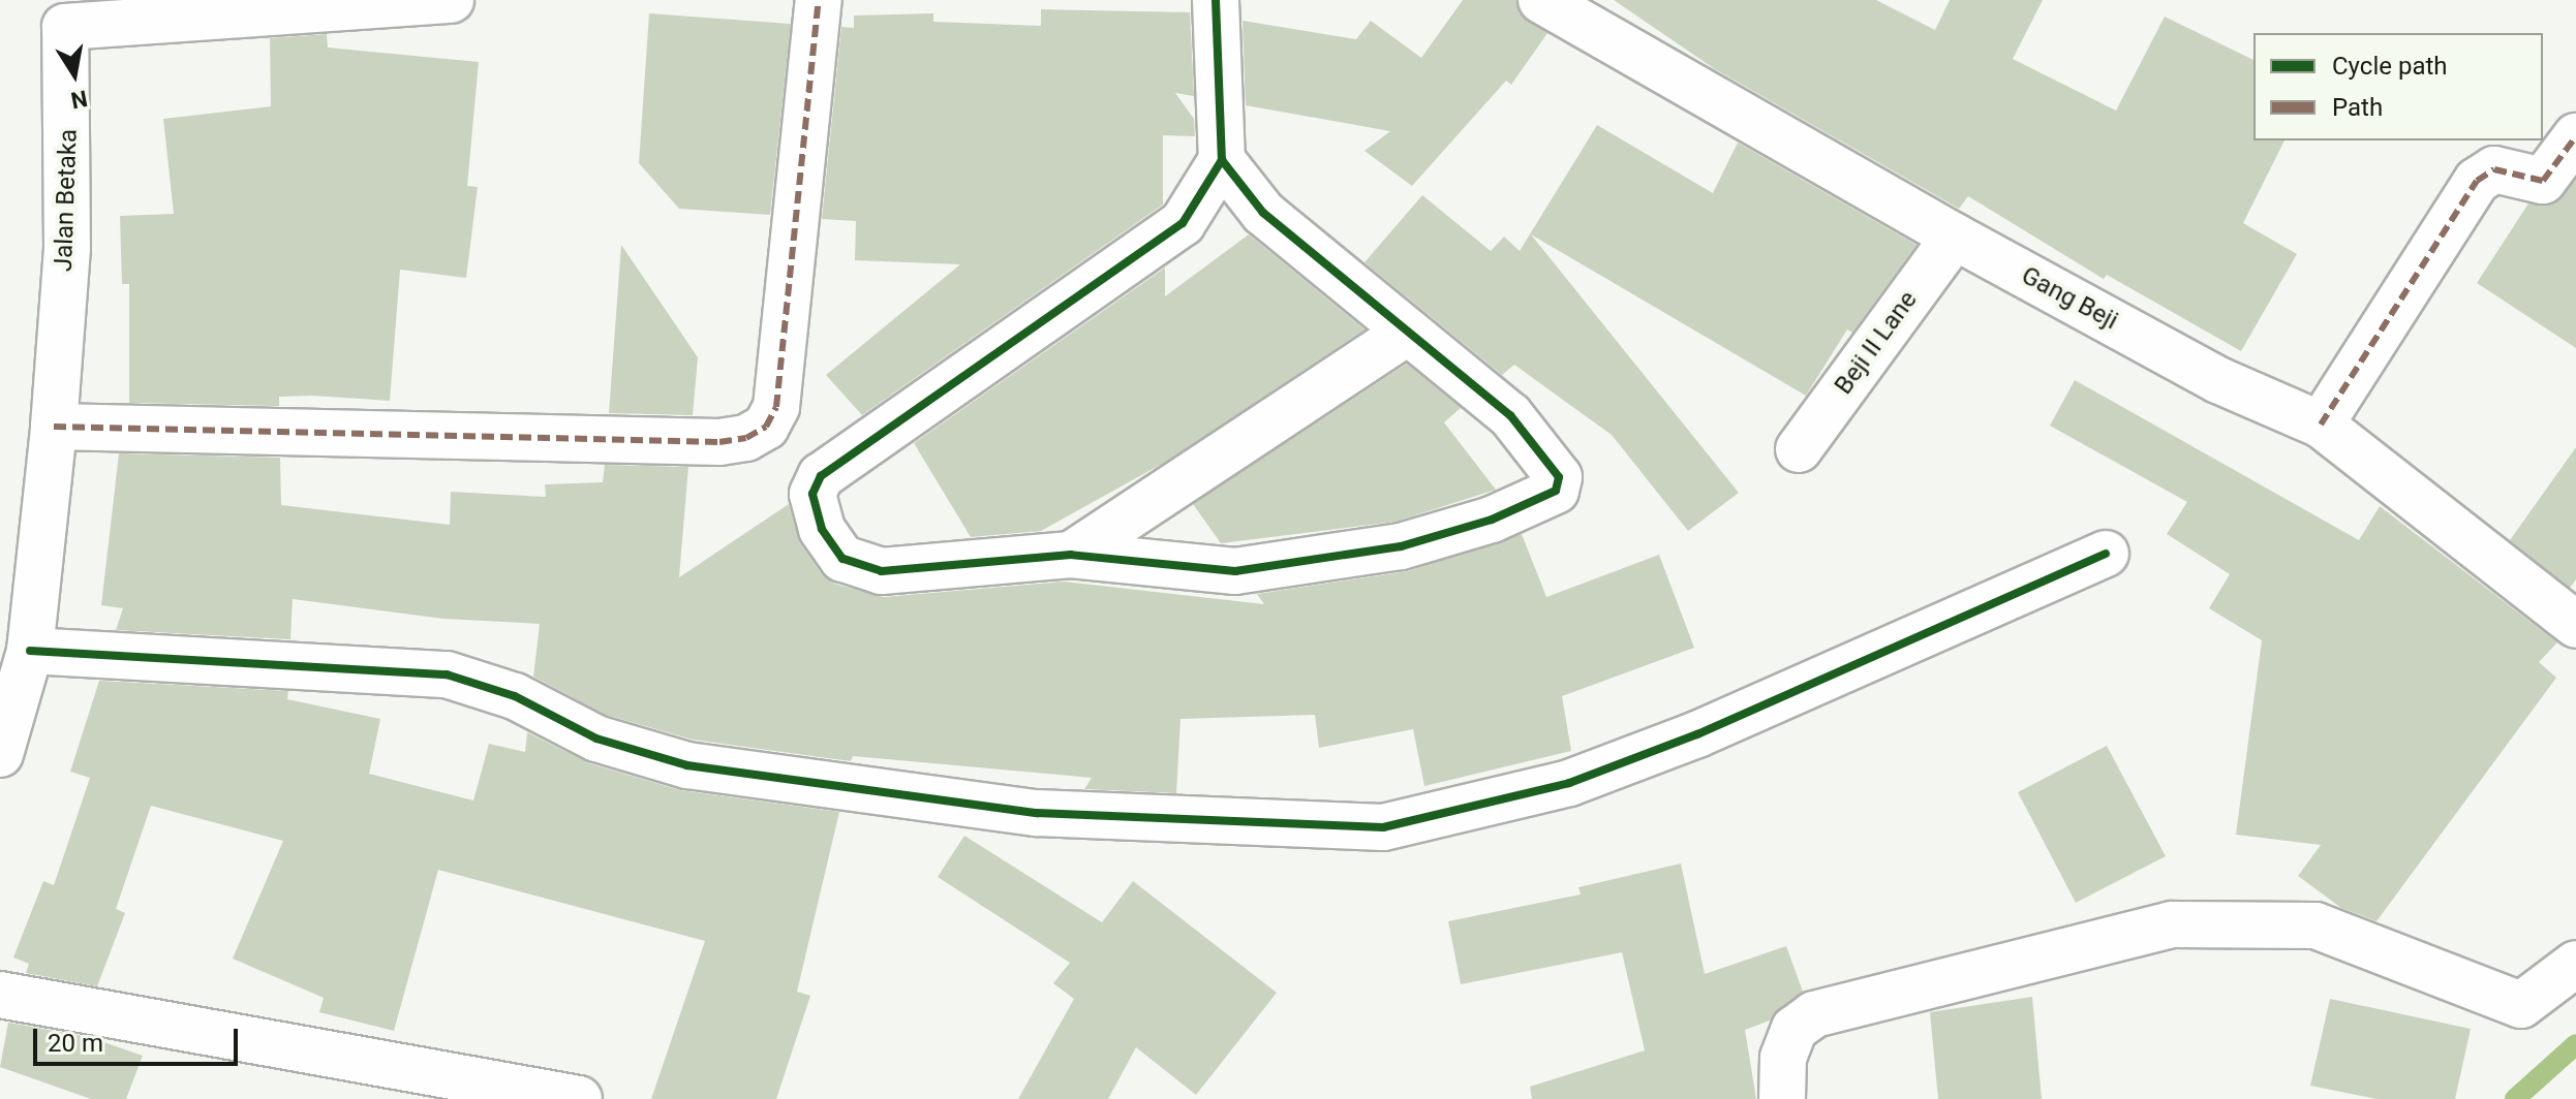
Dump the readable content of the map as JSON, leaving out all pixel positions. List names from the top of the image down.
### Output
{
  "streets": {
    "street": ["Jalan Betaka", "Gang Beji", "Beji II Lane"]
  },
  "crossings": [
    ["Gang Beji", "Beji II Lane"]
  ],
  "legend": ["Cycle path", "Path"],
  "scale_bar": "20 m",
  "north": "bottom"
}
